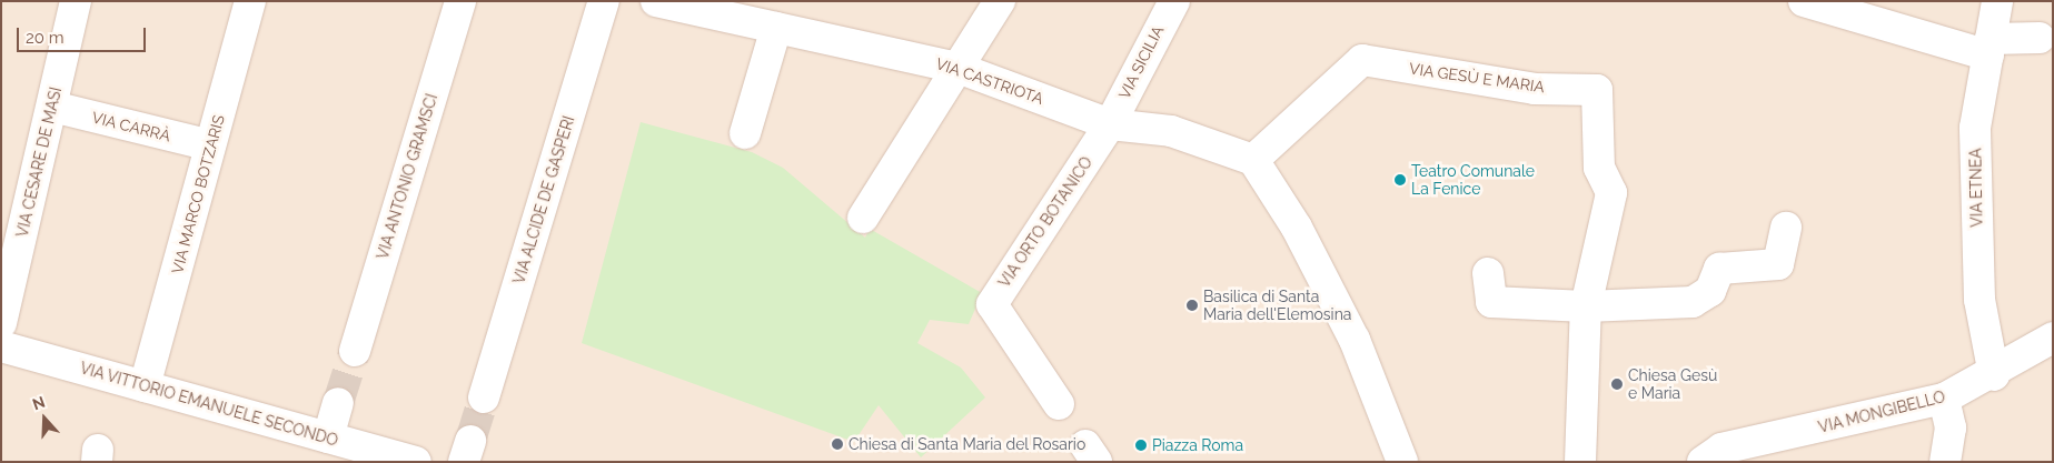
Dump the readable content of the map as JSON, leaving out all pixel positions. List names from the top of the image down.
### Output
{
  "streets": {
    "street": [
      "VIA SICILIA",
      "VIA GESÙ E MARIA",
      "VIA CASTRIOTA",
      "VIA CARRÀ",
      "VIA CESARE DE MASI",
      "VIA ANTONIO GRAMSCI",
      "VIA ETNEA",
      "VIA MARCO BOTZARIS",
      "VIA ALCIDE DE GASPERI",
      "VIA ORTO BOTANICO",
      "VIA VITTORIO EMANUELE SECONDO",
      "VIA MONGIBELLO"
    ]
  },
  "crossings": [
    ["VIA SICILIA", "VIA CASTRIOTA"],
    ["VIA SICILIA", "VIA ORTO BOTANICO"],
    ["VIA GESÙ E MARIA", "VIA CASTRIOTA"],
    ["VIA CASTRIOTA", "VIA ORTO BOTANICO"],
    ["VIA CARRÀ", "VIA CESARE DE MASI"],
    ["VIA CARRÀ", "VIA MARCO BOTZARIS"],
    ["VIA ETNEA", "VIA MONGIBELLO"],
    ["VIA MARCO BOTZARIS", "VIA VITTORIO EMANUELE SECONDO"]
  ],
  "places": [
    "Teatro Comunale La Fenice",
    "Basilica di Santa Maria dell'Elemosina",
    "Chiesa Gesù e Maria",
    "Chiesa di Santa Maria del Rosario",
    "Piazza Roma"
  ],
  "scale_bar": "20 m",
  "north": "top"
}
